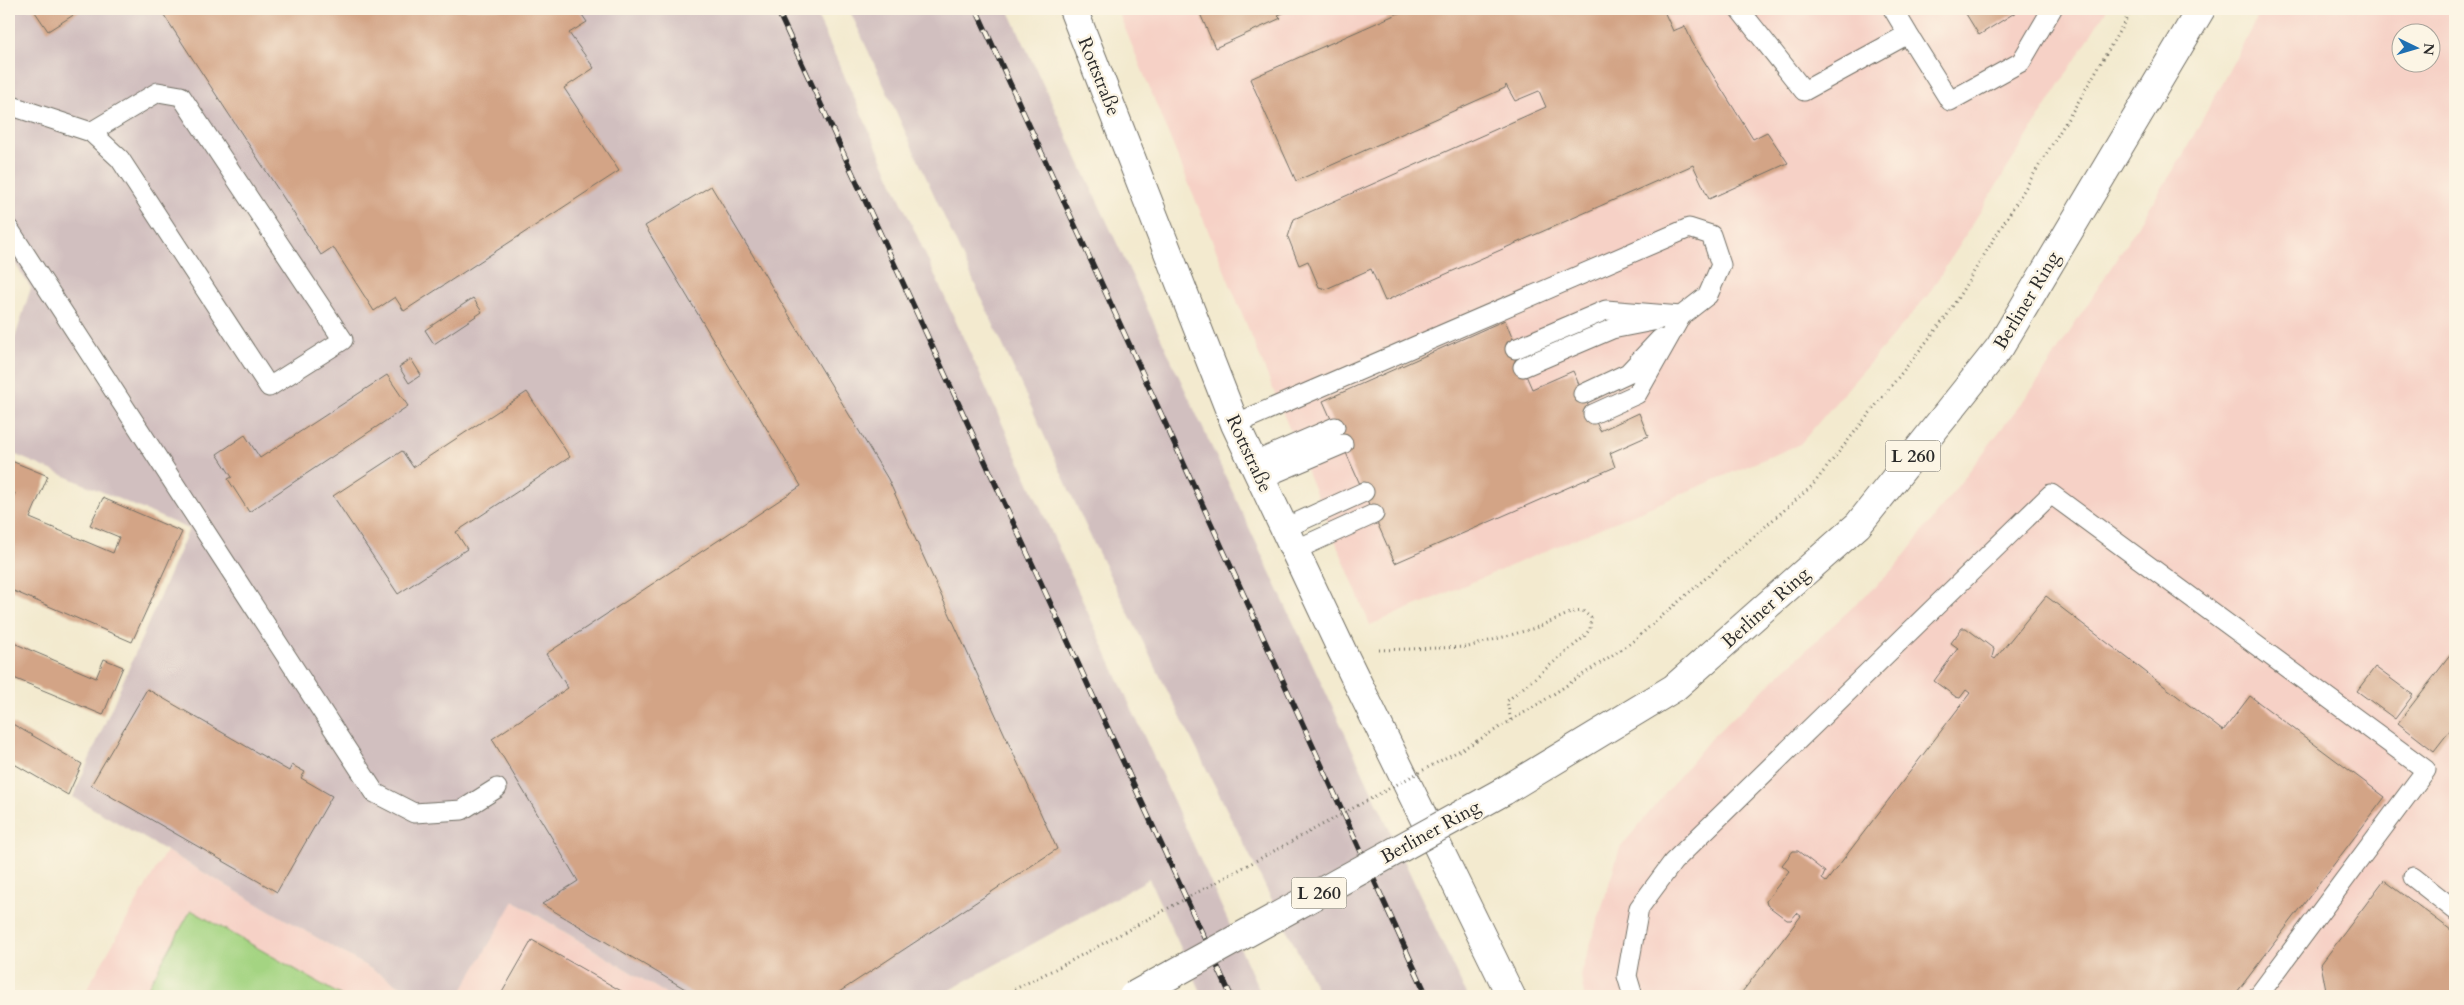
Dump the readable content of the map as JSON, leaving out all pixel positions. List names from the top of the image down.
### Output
{
  "streets": {
    "main road": ["Rottstraße", "Berliner Ring", "L 260"]
  },
  "north": "right"
}
